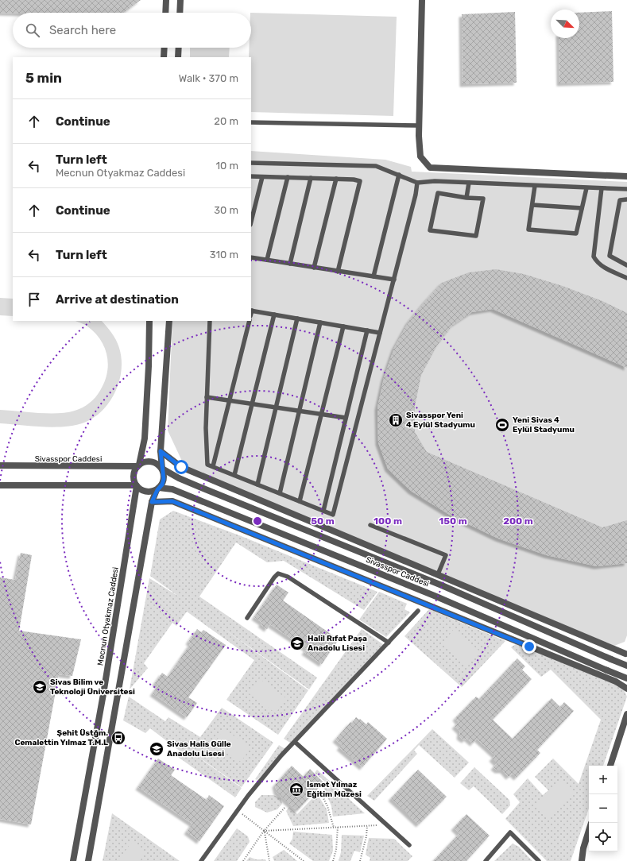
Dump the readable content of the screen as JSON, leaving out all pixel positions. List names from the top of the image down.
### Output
{
  "streets": {
    "street": ["Sivasspor Caddesi", "Mecnun Otyakmaz Caddesi"]
  },
  "crossings": [
    ["Sivasspor Caddesi", "Mecnun Otyakmaz Caddesi"]
  ],
  "places": {
    "building": ["Sivasspor Yeni 4 Eylül Stadyumu"],
    "sports": ["Yeni Sivas 4 Eylül Stadyumu"],
    "school or university": ["Halil Rıfat Paşa Anadolu Lisesi", "Sivas Bilim ve Teknoloji Üniversitesi", "Sivas Halis Gülle Anadolu Lisesi"],
    "bus stop": ["Şehit Üstğm. Cemalettin Yılmaz T.M.L"],
    "museum": ["İsmet Yılmaz Eğitim Müzesi"]
  },
  "north": "bottom right",
  "page": {
    "search": "Search here",
    "heading": ["5 min", "Walk · 370 m"],
    "list": [
      ["Continue", "20 m"],
      ["Turn left", "Mecnun Otyakmaz Caddesi", "10 m"],
      ["Continue", "30 m"],
      ["Turn left", "310 m"],
      "Arrive at destination"
    ],
    "map_buttons": ["+", "−"]
  },
  "rings": [
    "50 m",
    "100 m",
    "150 m",
    "200 m"
  ]
}
